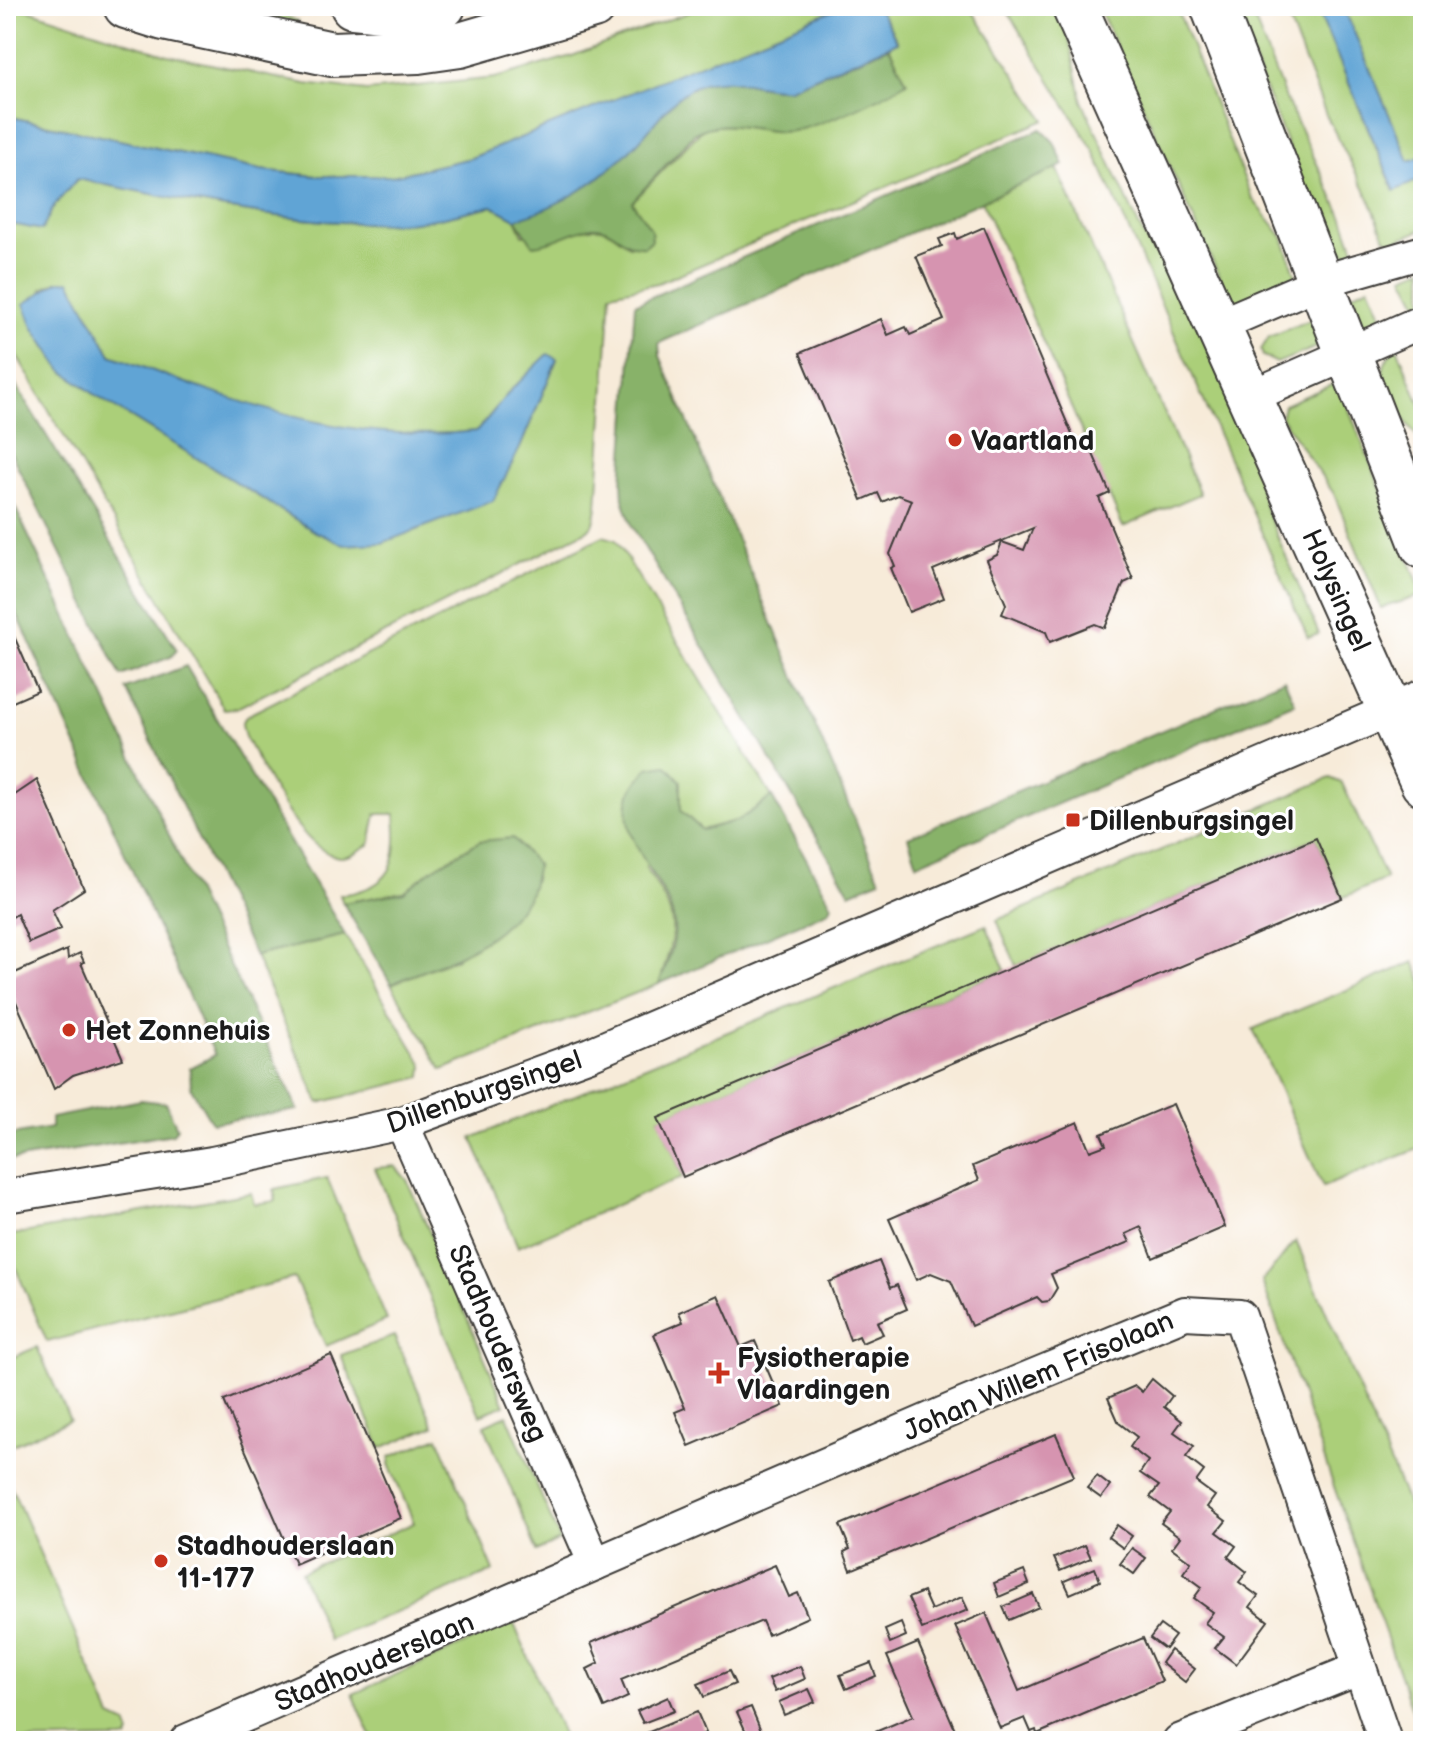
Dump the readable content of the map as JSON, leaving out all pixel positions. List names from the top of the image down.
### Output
{
  "streets": {
    "main road": ["Holysingel"],
    "street": [
      "Dillenburgsingel",
      "Stadhoudersweg",
      "Johan Willem Frisolaan",
      "Stadhouderslaan"
    ]
  },
  "crossings": [
    ["Holysingel", "Dillenburgsingel"],
    ["Dillenburgsingel", "Stadhoudersweg"],
    ["Stadhoudersweg", "Johan Willem Frisolaan"],
    ["Johan Willem Frisolaan", "Stadhouderslaan"]
  ],
  "places": {
    "other": ["Vaartland", "Het Zonnehuis", "Stadhouderslaan 11-177"],
    "transit": ["Dillenburgsingel"],
    "health": ["Fysiotherapie Vlaardingen"]
  }
}
